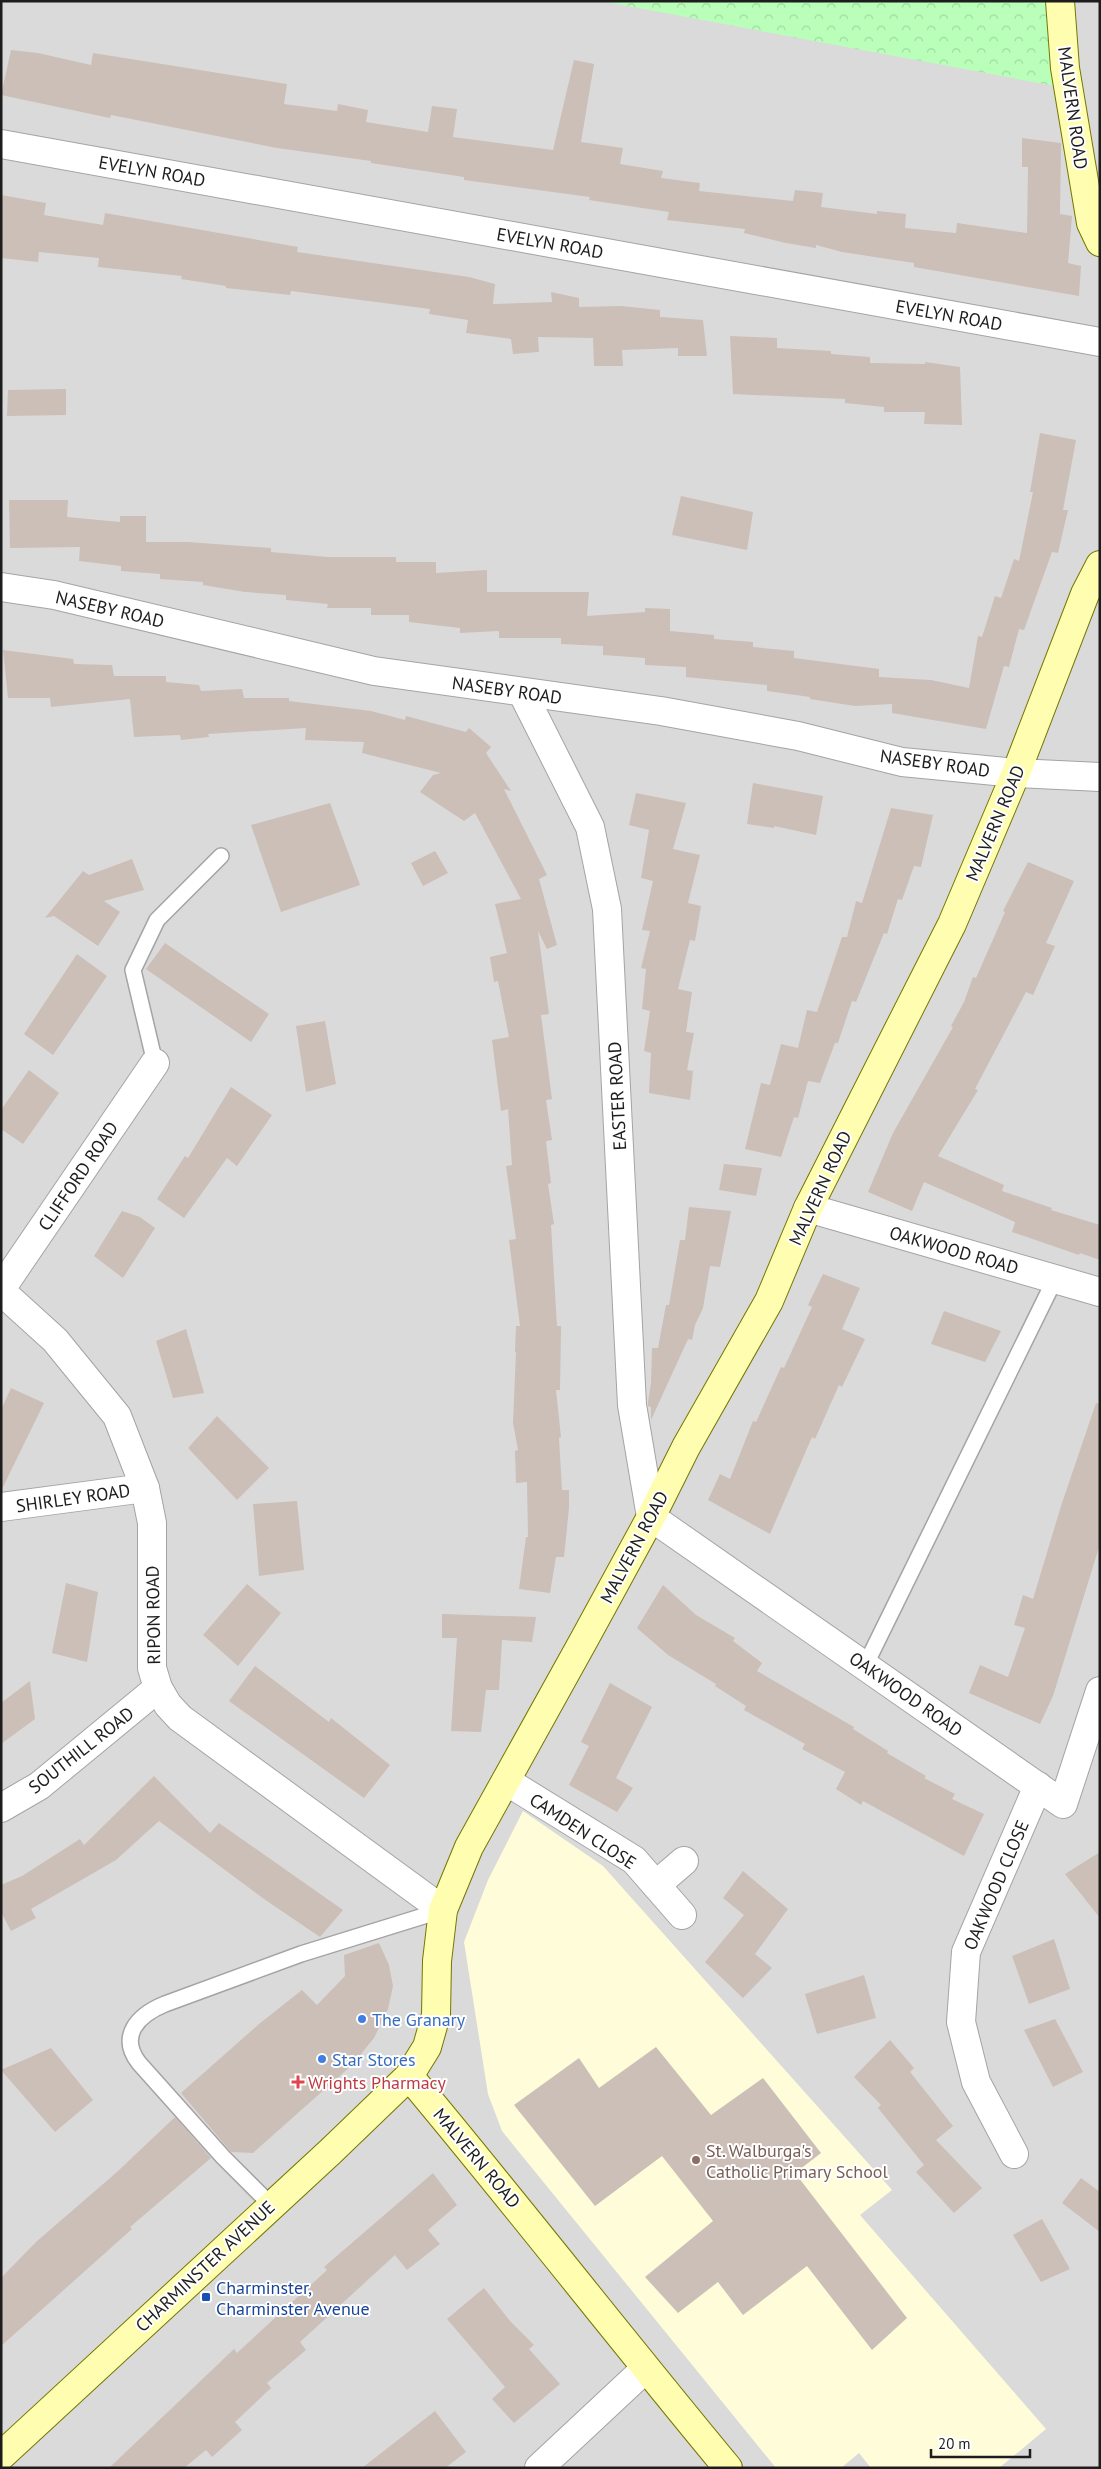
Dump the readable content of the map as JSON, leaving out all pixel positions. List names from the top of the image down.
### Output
{
  "streets": {
    "street": [
      "MALVERN ROAD",
      "EVELYN ROAD",
      "NASEBY ROAD",
      "EASTER ROAD",
      "CLIFFORD ROAD",
      "OAKWOOD ROAD",
      "SHIRLEY ROAD",
      "RIPON ROAD",
      "SOUTHILL ROAD",
      "CAMDEN CLOSE",
      "OAKWOOD CLOSE",
      "CHARMINSTER AVENUE"
    ]
  },
  "crossings": [
    ["MALVERN ROAD", "NASEBY ROAD"],
    ["MALVERN ROAD", "EASTER ROAD"],
    ["MALVERN ROAD", "OAKWOOD ROAD"],
    ["MALVERN ROAD", "RIPON ROAD"],
    ["MALVERN ROAD", "CAMDEN CLOSE"],
    ["MALVERN ROAD", "CHARMINSTER AVENUE"],
    ["NASEBY ROAD", "EASTER ROAD"],
    ["EASTER ROAD", "OAKWOOD ROAD"],
    ["CLIFFORD ROAD", "RIPON ROAD"],
    ["OAKWOOD ROAD", "OAKWOOD CLOSE"],
    ["SHIRLEY ROAD", "RIPON ROAD"],
    ["RIPON ROAD", "SOUTHILL ROAD"]
  ],
  "places": {
    "other": ["The Granary", "Star Stores", "St. Walburga's Catholic Primary School"],
    "health": ["Wrights Pharmacy"],
    "transit": ["Charminster, Charminster Avenue"]
  },
  "scale_bar": "20 m"
}
